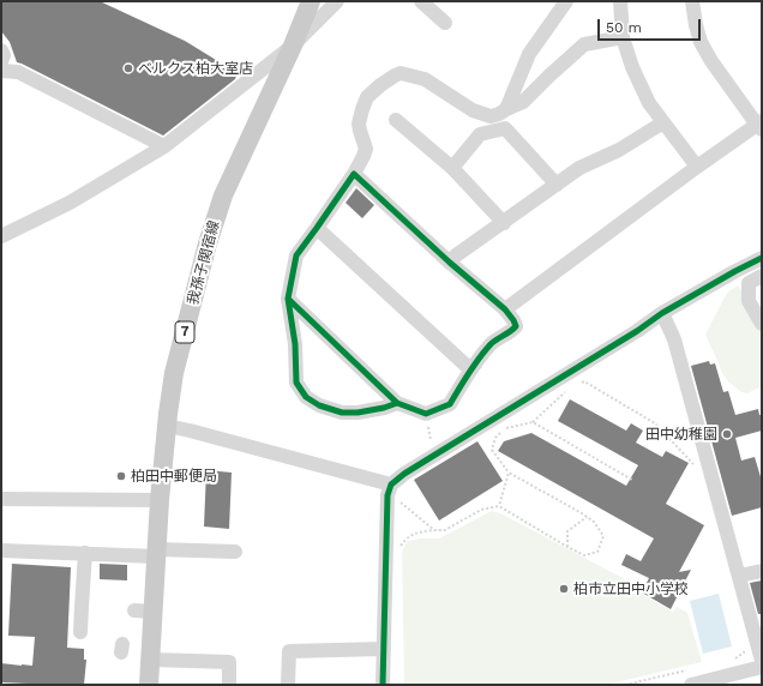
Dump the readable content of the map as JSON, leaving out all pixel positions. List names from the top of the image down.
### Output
{
  "streets": {
    "main road": ["我孫子関宿線", "7"]
  },
  "places": [
    "ベルクス柏大室店",
    "田中幼稚園",
    "柏田中郵便局",
    "柏市立田中小学校"
  ],
  "scale_bar": "50 m"
}
